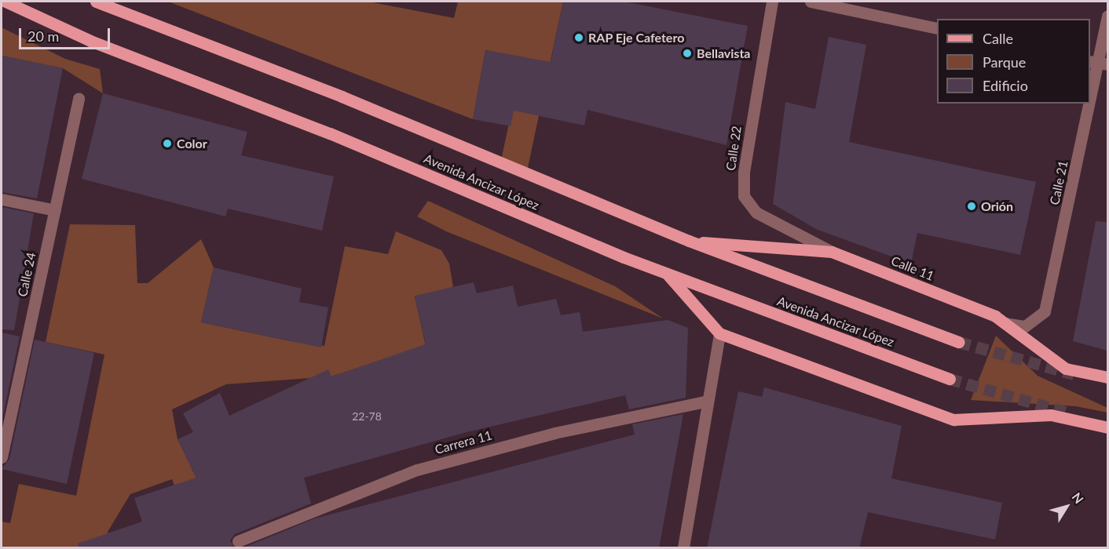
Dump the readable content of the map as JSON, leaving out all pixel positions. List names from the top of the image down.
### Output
{
  "streets": {
    "main road": ["Avenida Ancizar López", "Calle 11"],
    "street": [
      "Calle 22",
      "Calle 21",
      "Calle 24",
      "Carrera 11"
    ]
  },
  "crossings": [
    ["Calle 22", "Calle 11"],
    ["Avenida Ancizar López", "Calle 11"],
    ["Calle 21", "Calle 11"]
  ],
  "places": [
    "RAP Eje Cafetero",
    "Bellavista",
    "Color",
    "Orión"
  ],
  "house_numbers": ["22-78"],
  "legend": ["Calle", "Parque", "Edificio"],
  "scale_bar": "20 m",
  "north": "top right"
}
